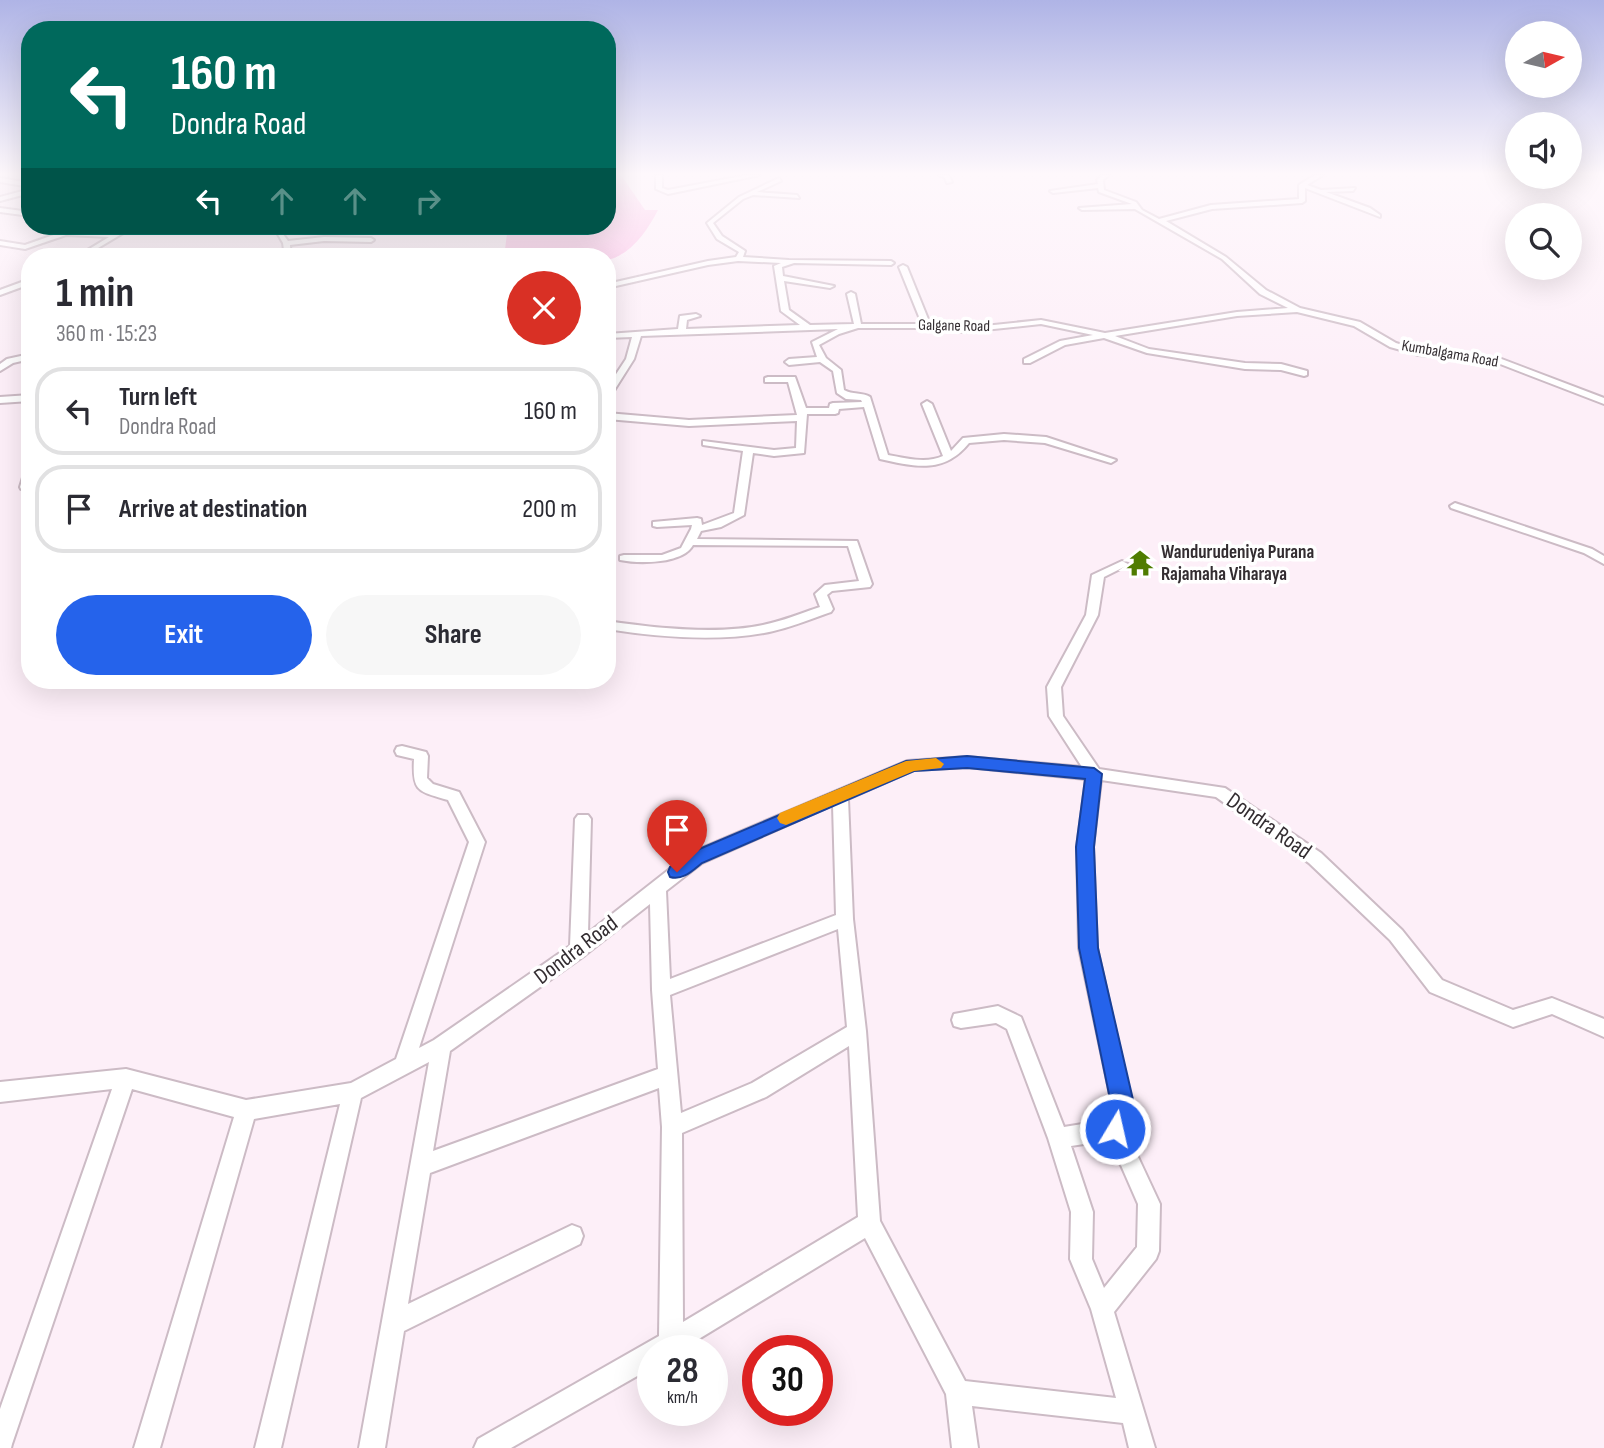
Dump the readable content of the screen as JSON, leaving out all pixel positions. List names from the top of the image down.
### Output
{
  "streets": {
    "street": ["Galgane Road", "Kumbalgama Road", "Dondra Road"]
  },
  "crossings": [
    ["Galgane Road", "Kumbalgama Road"]
  ],
  "places": {
    "temple": ["Wandurudeniya Purana Rajamaha Viharaya"]
  },
  "north": "right",
  "page": {
    "turn": ["160 m", "Dondra Road"],
    "heading": ["1 min", "360 m · 15:23"],
    "list": [
      {
        "name": "Turn left",
        "note": "Dondra Road",
        "value": "160 m"
      },
      {
        "name": "Arrive at destination",
        "value": "200 m"
      }
    ],
    "buttons": ["Exit", "Share"],
    "speed": "28 km/h",
    "limit": "30"
  }
}
